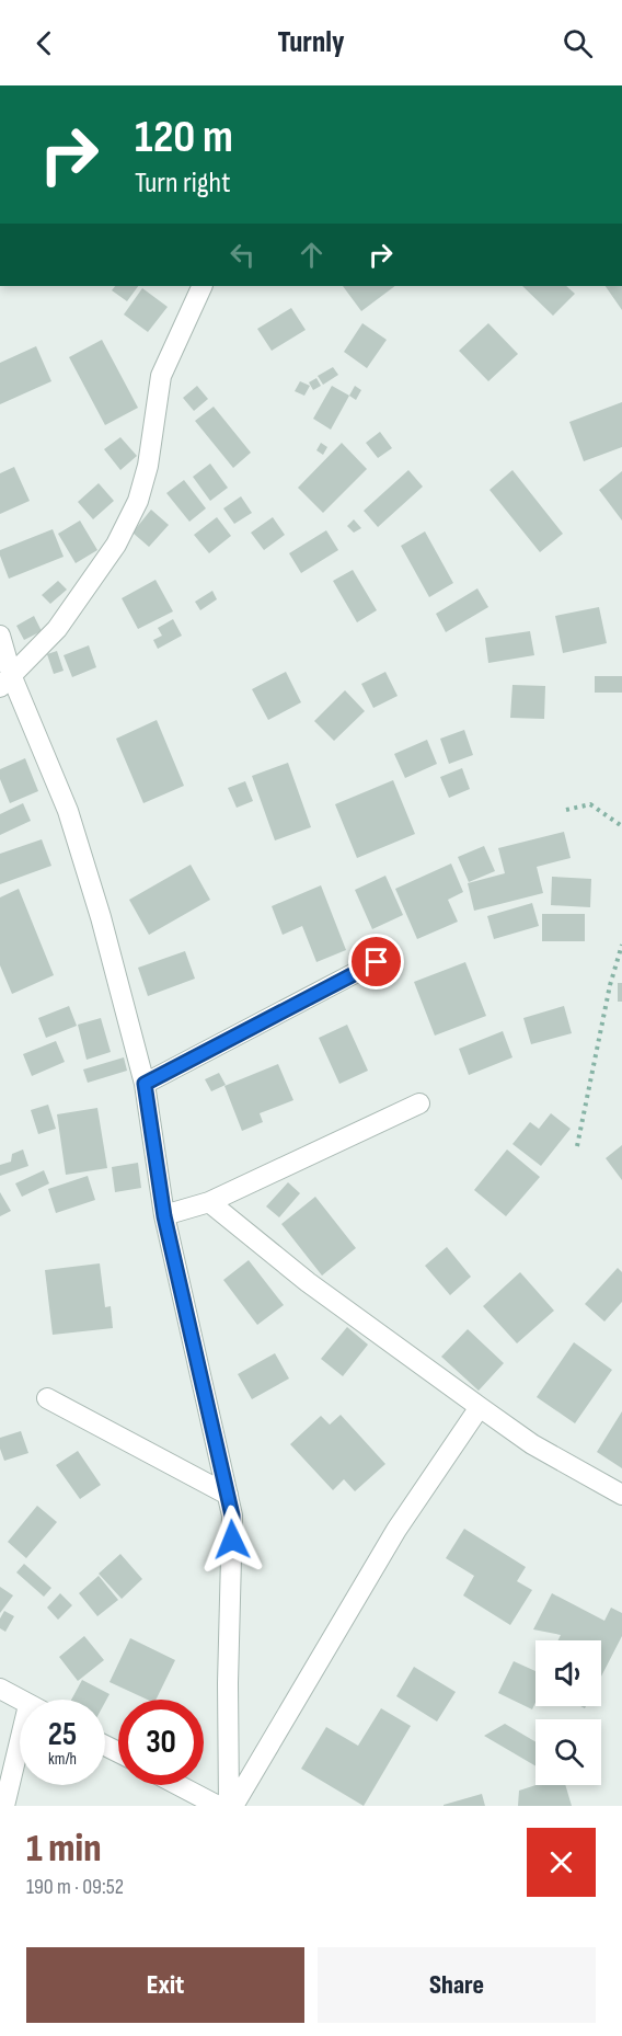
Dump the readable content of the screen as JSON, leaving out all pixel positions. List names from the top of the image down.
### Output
{
  "page": {
    "header": "Turnly",
    "turn": ["120 m", "Turn right"],
    "speed": "25 km/h",
    "limit": "30",
    "heading": ["1 min", "190 m · 09:52"],
    "buttons": ["Exit", "Share"]
  }
}
